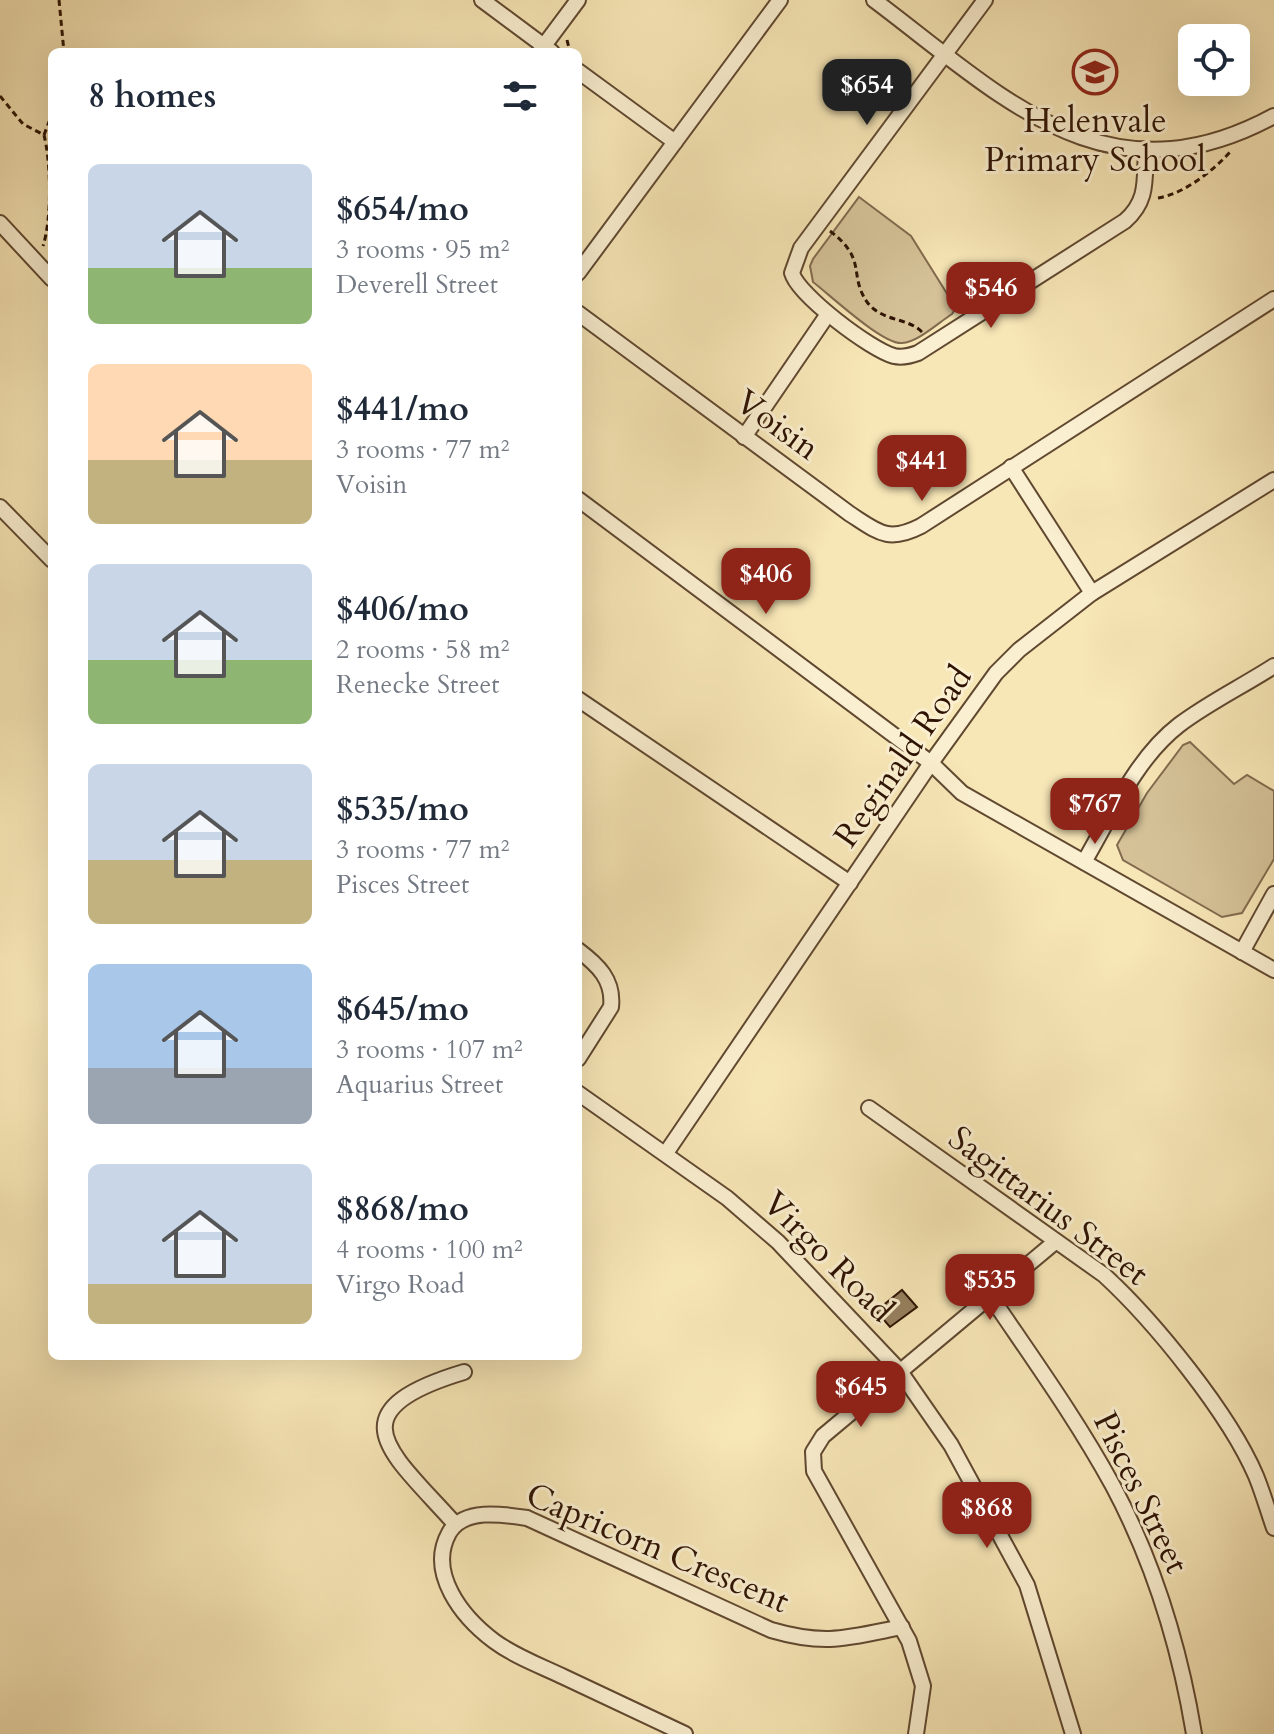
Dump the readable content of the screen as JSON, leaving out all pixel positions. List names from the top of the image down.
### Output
{
  "streets": {
    "street": [
      "Voisin",
      "Reginald Road",
      "Sagittarius Street",
      "Virgo Road",
      "Pisces Street",
      "Capricorn Crescent"
    ]
  },
  "crossings": [
    ["Reginald Road", "Virgo Road"]
  ],
  "places": {
    "school or university": ["Helenvale Primary School"]
  },
  "page": {
    "heading": "8 homes",
    "price": [
      "$654",
      "$546",
      "$441",
      "$406",
      "$767",
      "$535",
      "$645",
      "$868"
    ],
    "list": [
      {
        "name": "$654/mo",
        "note": "3 rooms · 95 m² · Deverell Street"
      },
      {
        "name": "$441/mo",
        "note": "3 rooms · 77 m² · Voisin"
      },
      {
        "name": "$406/mo",
        "note": "2 rooms · 58 m² · Renecke Street"
      },
      {
        "name": "$535/mo",
        "note": "3 rooms · 77 m² · Pisces Street"
      },
      {
        "name": "$645/mo",
        "note": "3 rooms · 107 m² · Aquarius Street"
      },
      {
        "name": "$868/mo",
        "note": "4 rooms · 100 m² · Virgo Road"
      }
    ]
  }
}
